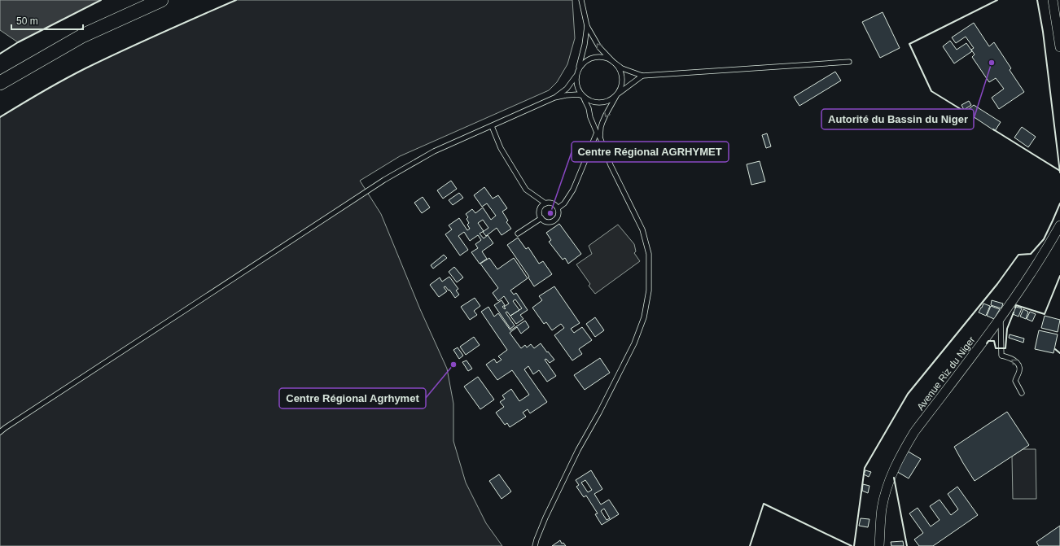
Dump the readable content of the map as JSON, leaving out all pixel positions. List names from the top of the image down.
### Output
{
  "streets": {
    "street": ["Avenue Riz du Niger"]
  },
  "places": ["Autorité du Bassin du Niger", "Centre Régional AGRHYMET", "Centre Régional Agrhymet"],
  "scale_bar": "50 m"
}
